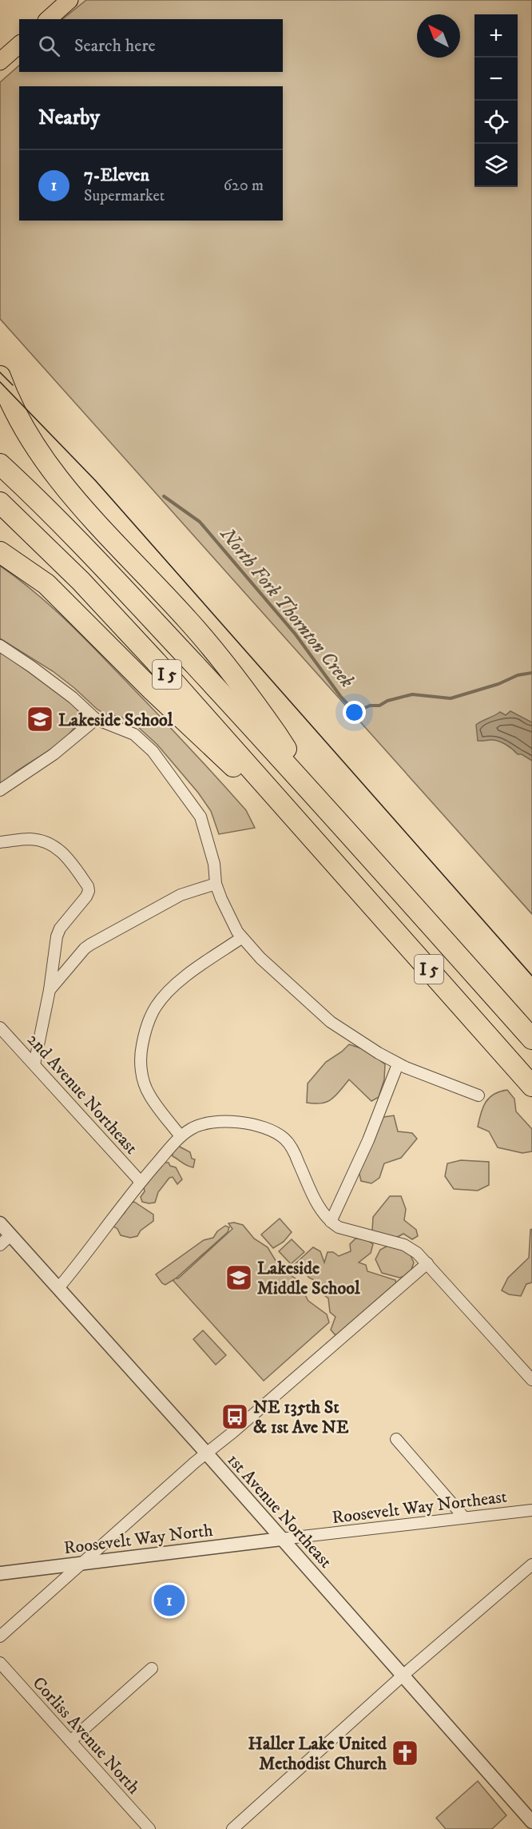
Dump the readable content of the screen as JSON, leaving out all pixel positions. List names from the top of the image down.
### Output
{
  "streets": {
    "highway": ["I 5"],
    "street": [
      "2nd Avenue Northeast",
      "Roosevelt Way Northeast",
      "1st Avenue Northeast",
      "Roosevelt Way North",
      "Corliss Avenue North"
    ]
  },
  "crossings": [
    ["Roosevelt Way Northeast", "1st Avenue Northeast"],
    ["Roosevelt Way Northeast", "Roosevelt Way North"],
    ["1st Avenue Northeast", "Roosevelt Way North"]
  ],
  "water": ["North Fork Thornton Creek"],
  "places": {
    "school or university": ["Lakeside School", "Lakeside Middle School"],
    "bus stop": ["NE 135th St & 1st Ave NE"],
    "church": ["Haller Lake United Methodist Church"]
  },
  "north": "top left",
  "page": {
    "map_buttons": ["+", "−"],
    "search": "Search here",
    "heading": "Nearby",
    "list": [
      {
        "mark": "1",
        "name": "7-Eleven",
        "note": "Supermarket",
        "value": "620 m"
      }
    ],
    "pins": "1"
  }
}
